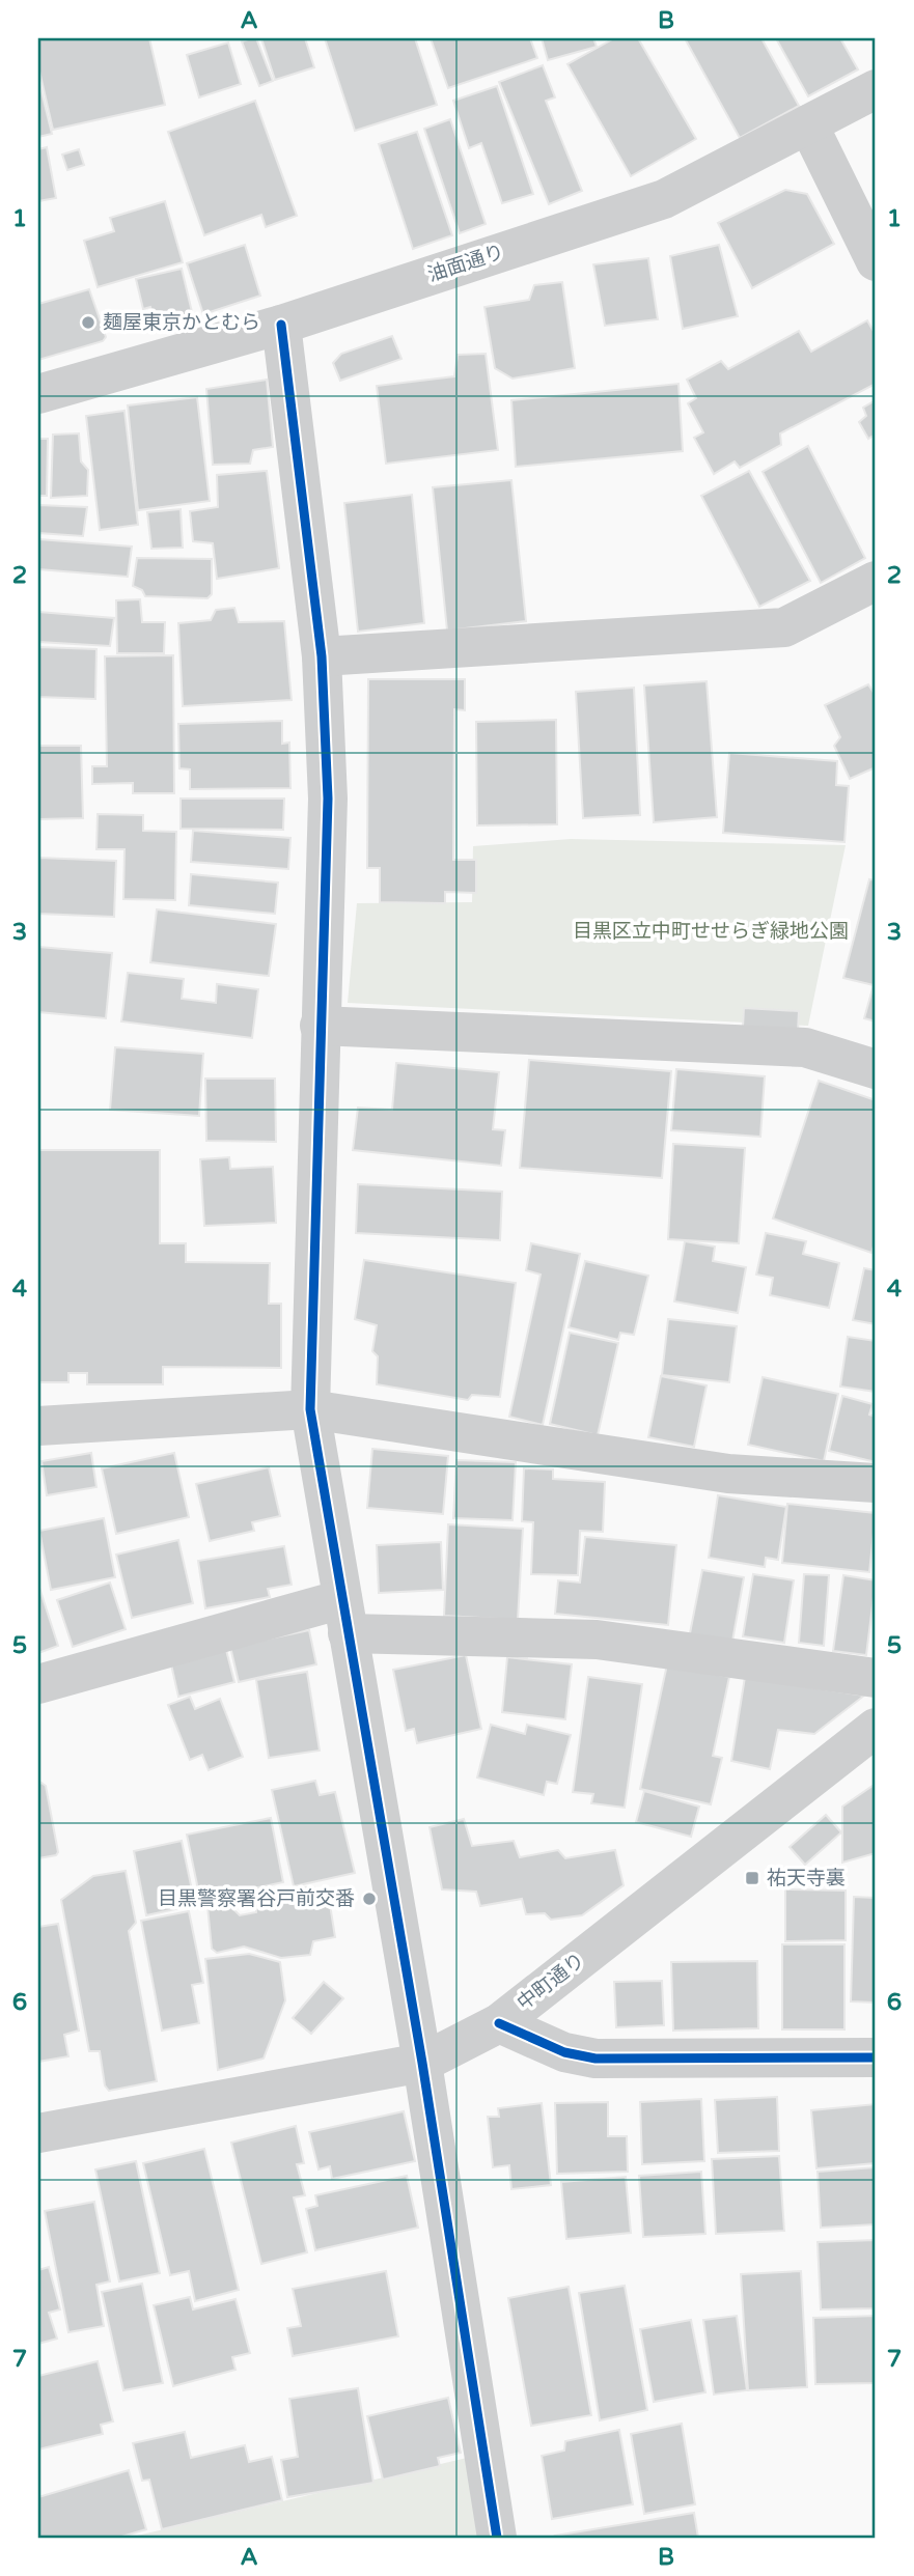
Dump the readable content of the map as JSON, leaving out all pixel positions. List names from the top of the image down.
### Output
{
  "streets": {
    "street": ["油面通り", "中町通り"]
  },
  "parks": ["目黒区立中町せせらぎ緑地公園"],
  "places": {
    "other": ["麺屋東京かとむら", "目黒警察署谷戸前交番"],
    "transit": ["祐天寺裏"]
  },
  "grid": {
    "columns": ["A", "B"],
    "rows": [
      "1",
      "2",
      "3",
      "4",
      "5",
      "6",
      "7"
    ]
  }
}
